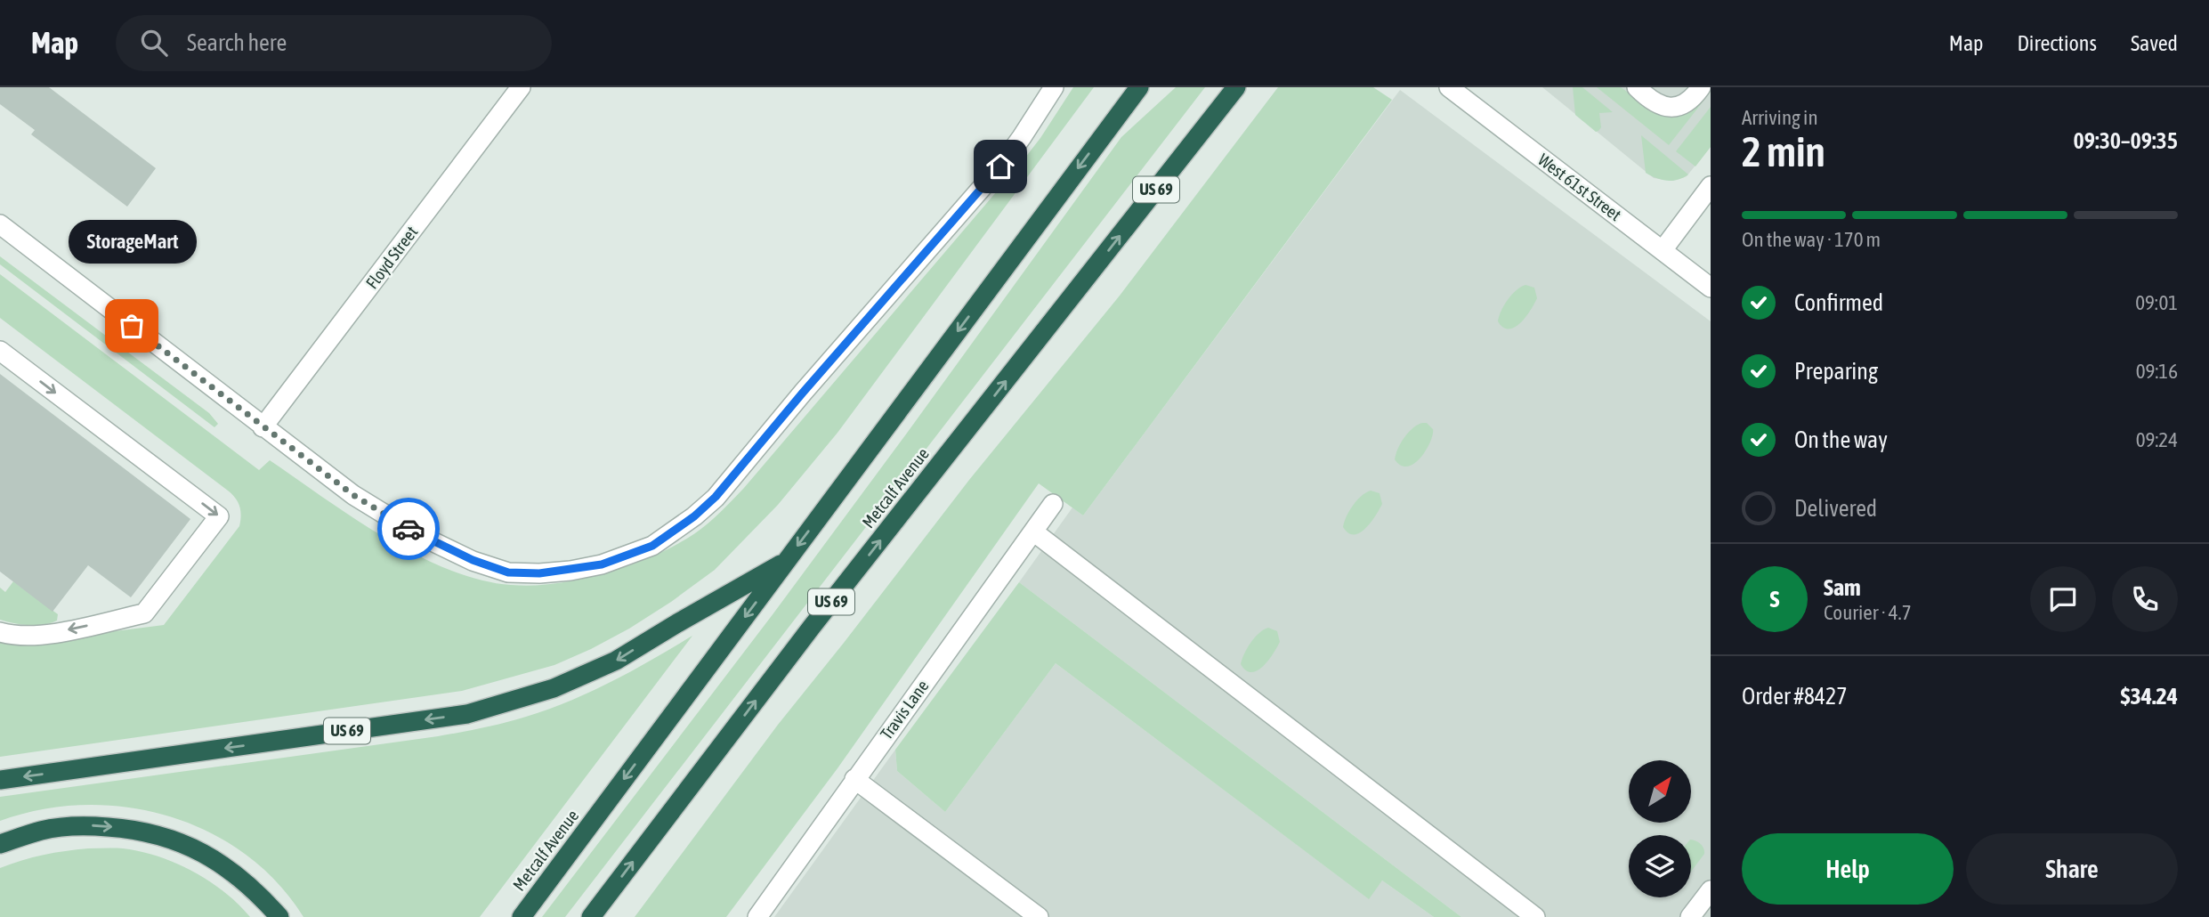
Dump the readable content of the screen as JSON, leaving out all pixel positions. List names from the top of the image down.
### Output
{
  "streets": {
    "highway": ["US 69", "Metcalf Avenue"],
    "street": ["West 61st Street", "Floyd Street", "Travis Lane"]
  },
  "crossings": [
    ["US 69", "Metcalf Avenue"]
  ],
  "places": ["StorageMart"],
  "north": "top right",
  "page": {
    "header": "Map",
    "search": "Search here",
    "nav": ["Map", "Directions", "Saved"],
    "heading": ["2 min", "Arriving in", "09:30–09:35"],
    "panel": [
      "Sam",
      "Courier · 4.7",
      "Order #8427",
      "$34.24"
    ],
    "bar": "On the way · 170 m",
    "bubble": "StorageMart",
    "list": [
      ["Confirmed", "09:01"],
      ["Preparing", "09:16"],
      ["On the way", "09:24"],
      "Delivered"
    ],
    "round": "S",
    "buttons": ["Help", "Share"]
  }
}
